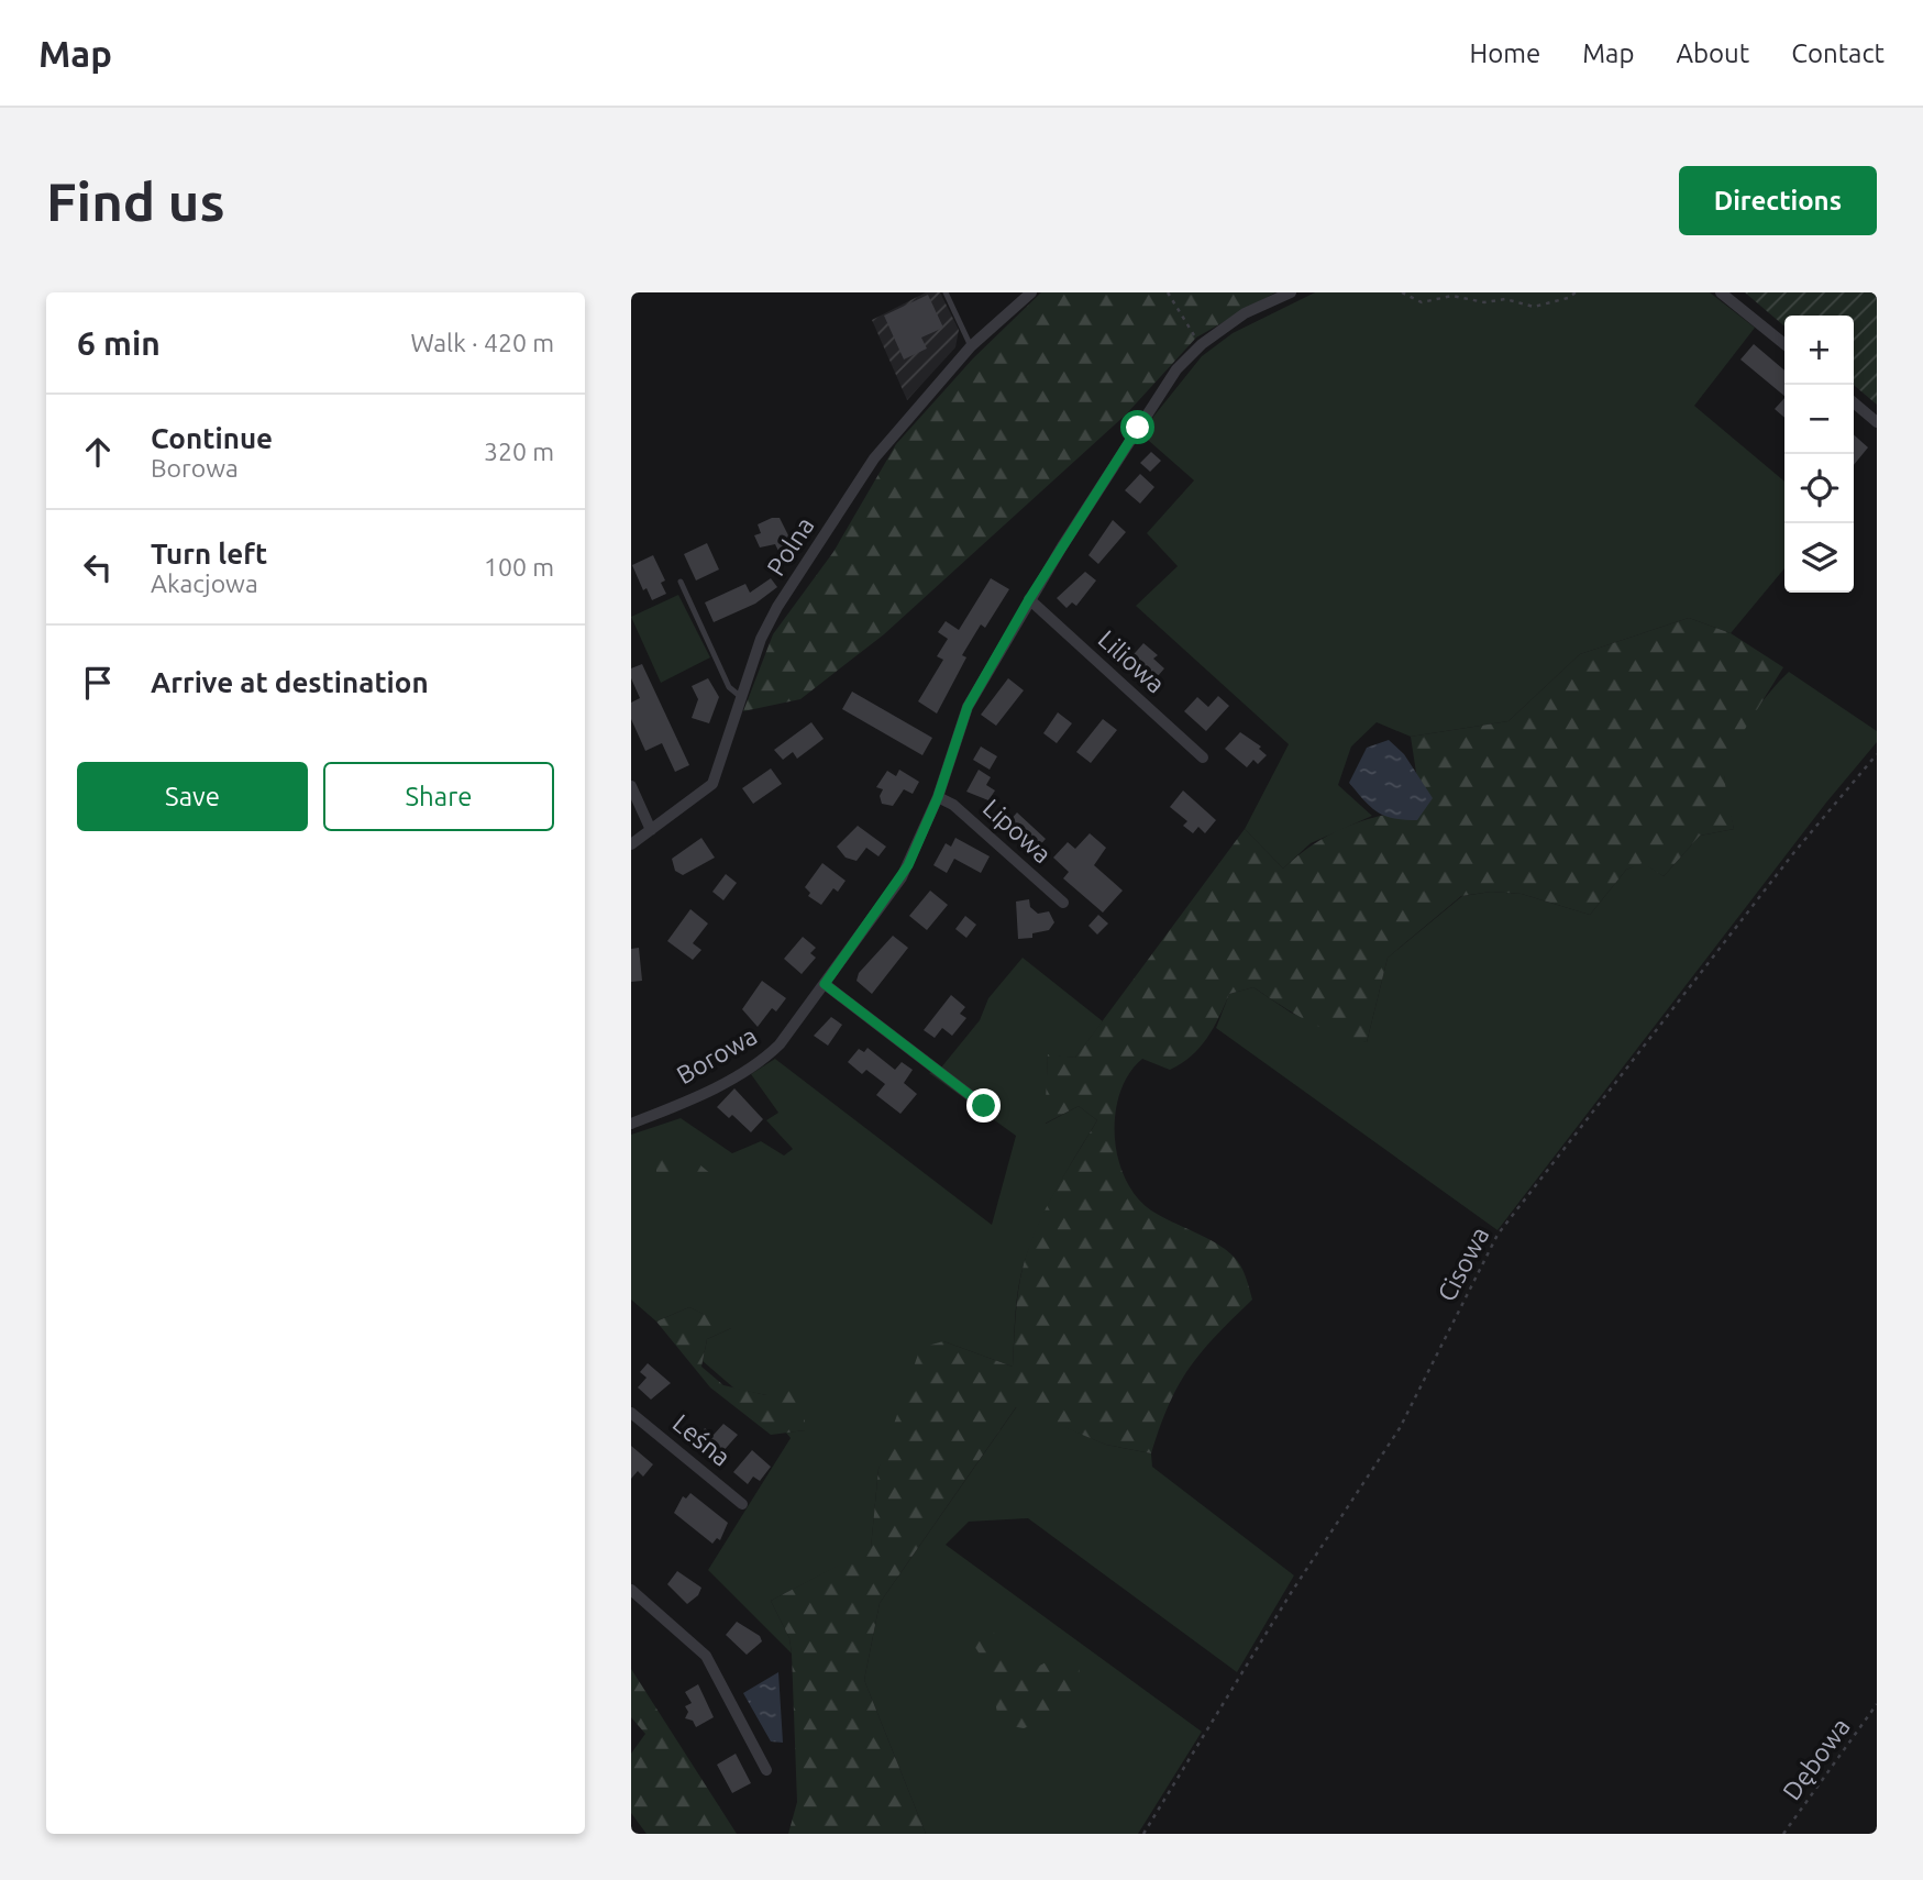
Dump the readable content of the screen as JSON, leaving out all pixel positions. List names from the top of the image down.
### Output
{
  "streets": {
    "street": [
      "Polna",
      "Liliowa",
      "Lipowa",
      "Borowa",
      "Leśna"
    ],
    "path": ["Cisowa", "Dębowa"]
  },
  "crossings": [
    ["Liliowa", "Borowa"],
    ["Lipowa", "Borowa"]
  ],
  "page": {
    "header": "Map",
    "nav": [
      "Home",
      "Map",
      "About",
      "Contact"
    ],
    "buttons": [
      "Directions",
      ["Save", "Share"]
    ],
    "title": "Find us",
    "heading": ["6 min", "Walk · 420 m"],
    "map_buttons": ["+", "−"],
    "list": [
      ["Continue", "Borowa", "320 m"],
      ["Turn left", "Akacjowa", "100 m"],
      "Arrive at destination"
    ]
  }
}
